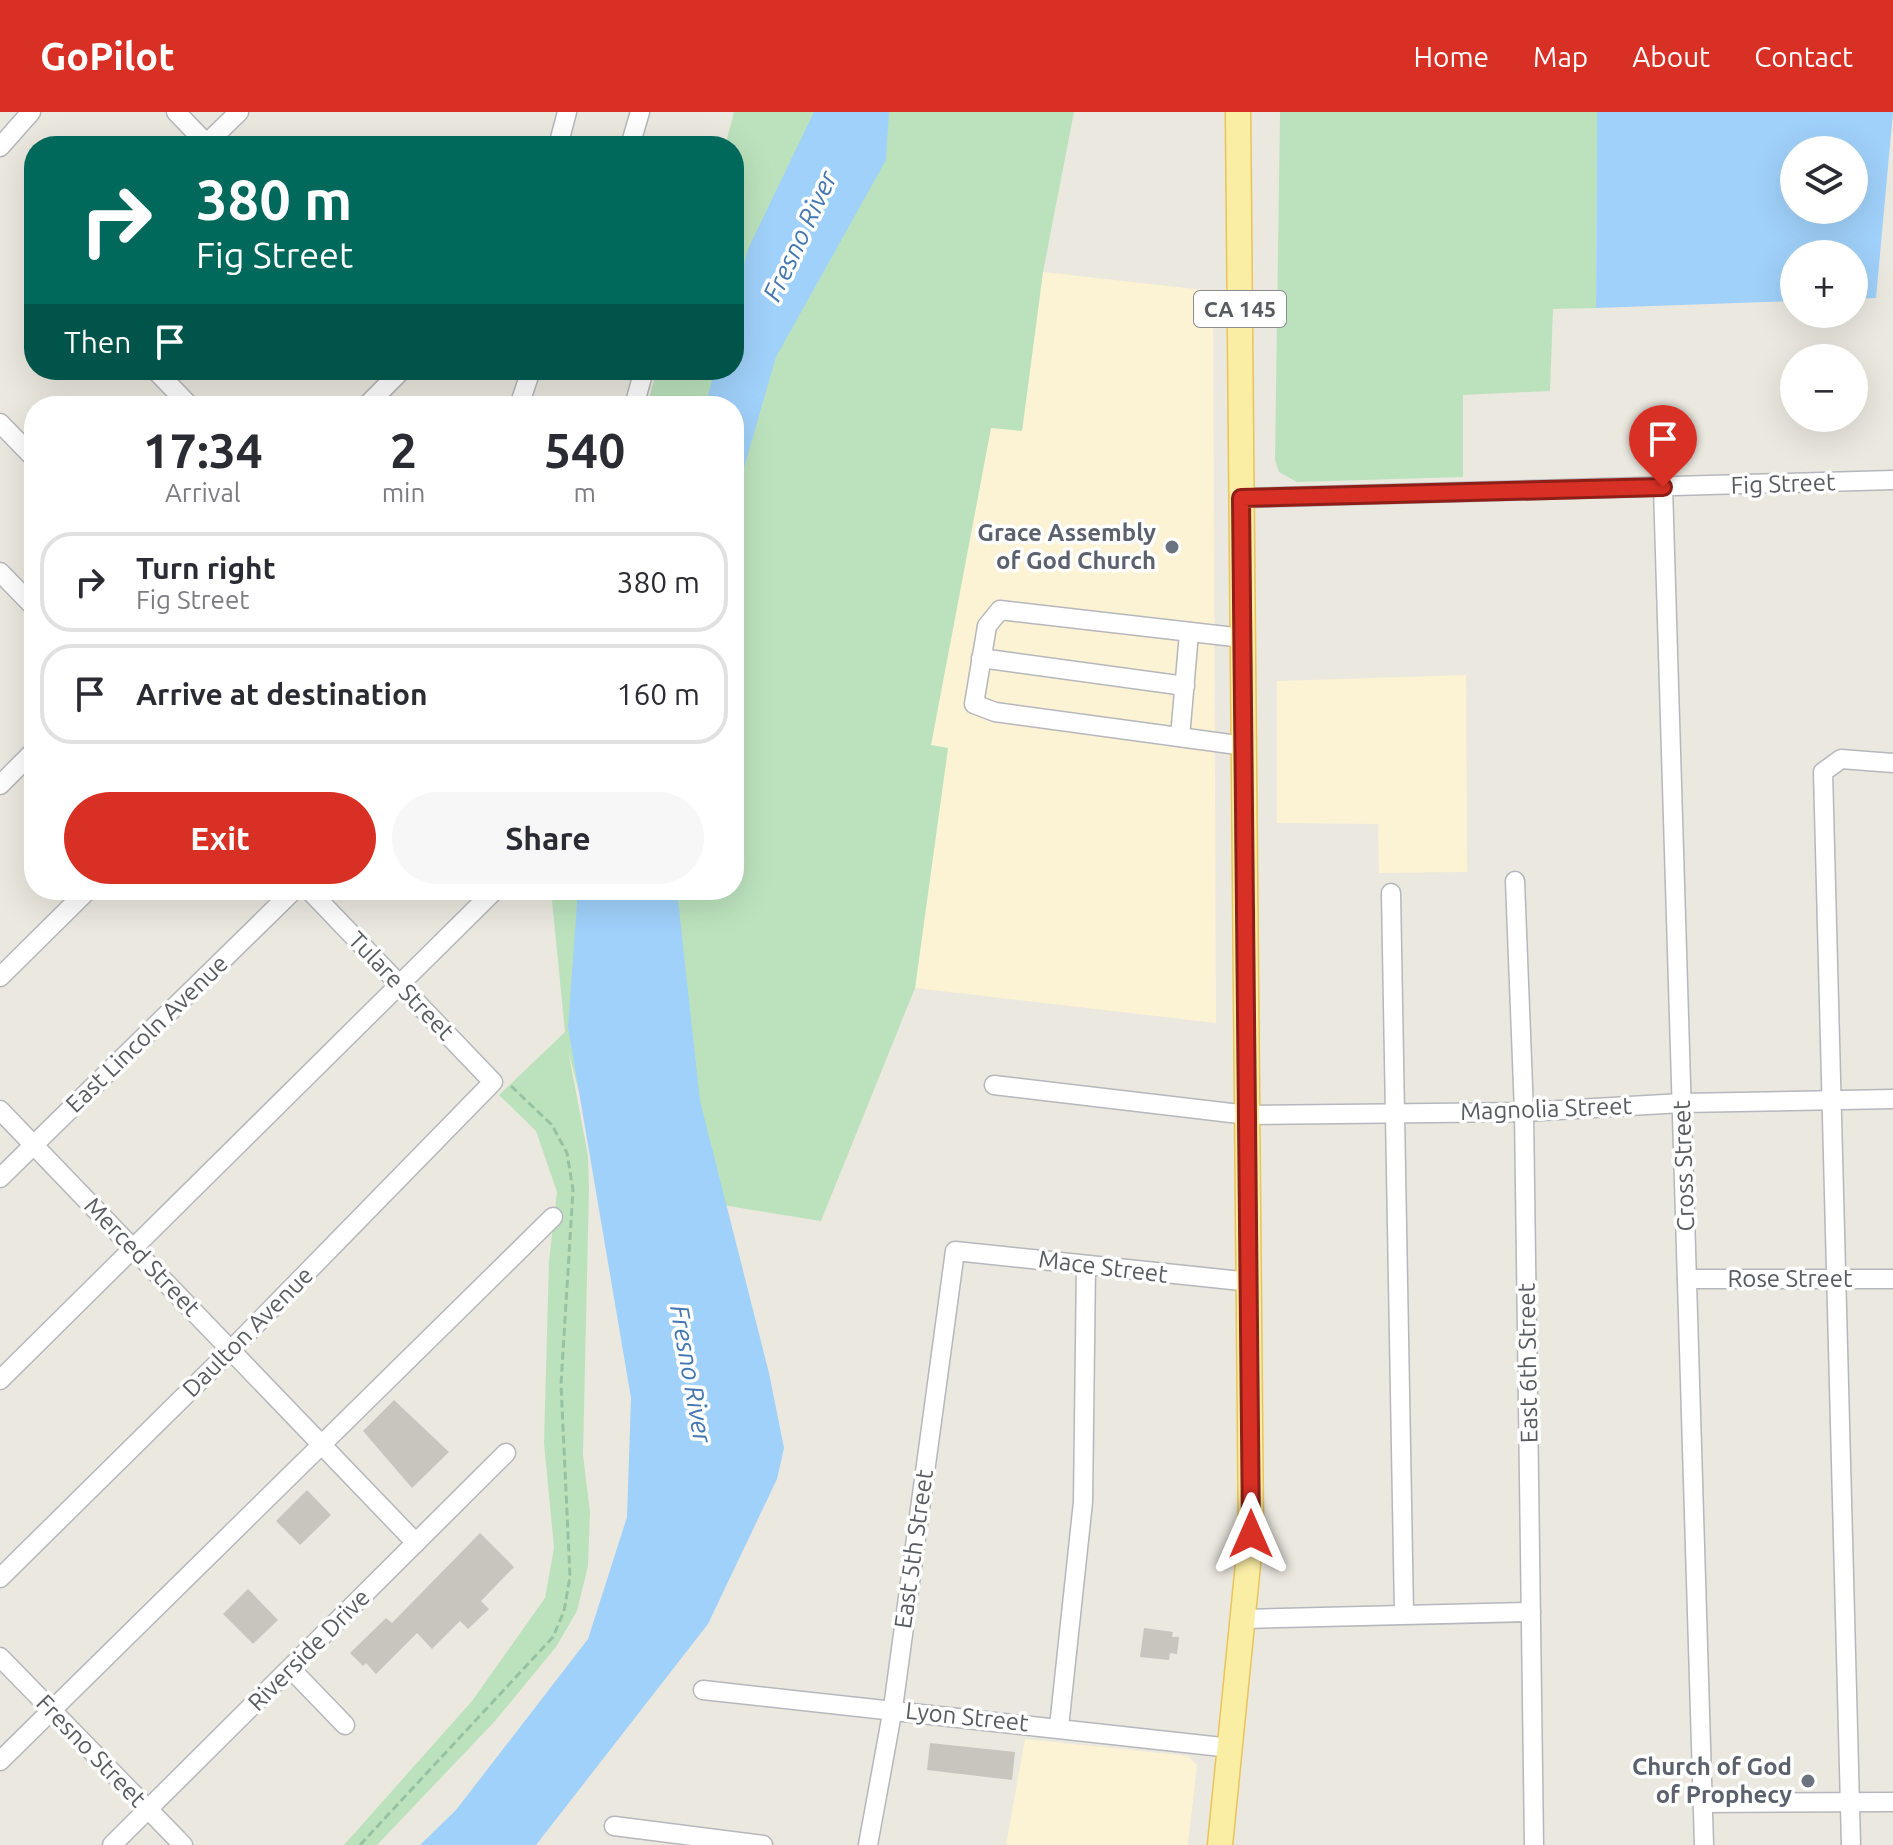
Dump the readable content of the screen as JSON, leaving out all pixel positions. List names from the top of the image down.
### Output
{
  "streets": {
    "main road": ["CA 145"],
    "street": [
      "Fig Street",
      "Tulare Street",
      "East Lincoln Avenue",
      "Magnolia Street",
      "Cross Street",
      "Merced Street",
      "Mace Street",
      "Rose Street",
      "Daulton Avenue",
      "East 6th Street",
      "East 5th Street",
      "Riverside Drive",
      "Lyon Street",
      "Fresno Street"
    ]
  },
  "crossings": [
    ["CA 145", "Fig Street"],
    ["CA 145", "Magnolia Street"],
    ["CA 145", "Mace Street"],
    ["CA 145", "Lyon Street"],
    ["Fig Street", "Cross Street"],
    ["Tulare Street", "Daulton Avenue"],
    ["East Lincoln Avenue", "Merced Street"],
    ["Magnolia Street", "Cross Street"],
    ["Magnolia Street", "East 6th Street"],
    ["Cross Street", "Rose Street"],
    ["Merced Street", "Daulton Avenue"],
    ["Merced Street", "Riverside Drive"],
    ["Mace Street", "East 5th Street"],
    ["East 5th Street", "Lyon Street"],
    ["Riverside Drive", "Fresno Street"]
  ],
  "water": ["Fresno River"],
  "places": ["Grace Assembly of God Church", "Church of God of Prophecy"],
  "page": {
    "header": "GoPilot",
    "nav": [
      "Home",
      "Map",
      "About",
      "Contact"
    ],
    "map_buttons": ["+", "−"],
    "turn": ["380 m", "Fig Street"],
    "then": "Then",
    "eta": [
      "17:34",
      "Arrival",
      "2",
      "min",
      "540",
      "m"
    ],
    "list": [
      {
        "name": "Turn right",
        "note": "Fig Street",
        "value": "380 m"
      },
      {
        "name": "Arrive at destination",
        "value": "160 m"
      }
    ],
    "buttons": ["Exit", "Share"]
  }
}
